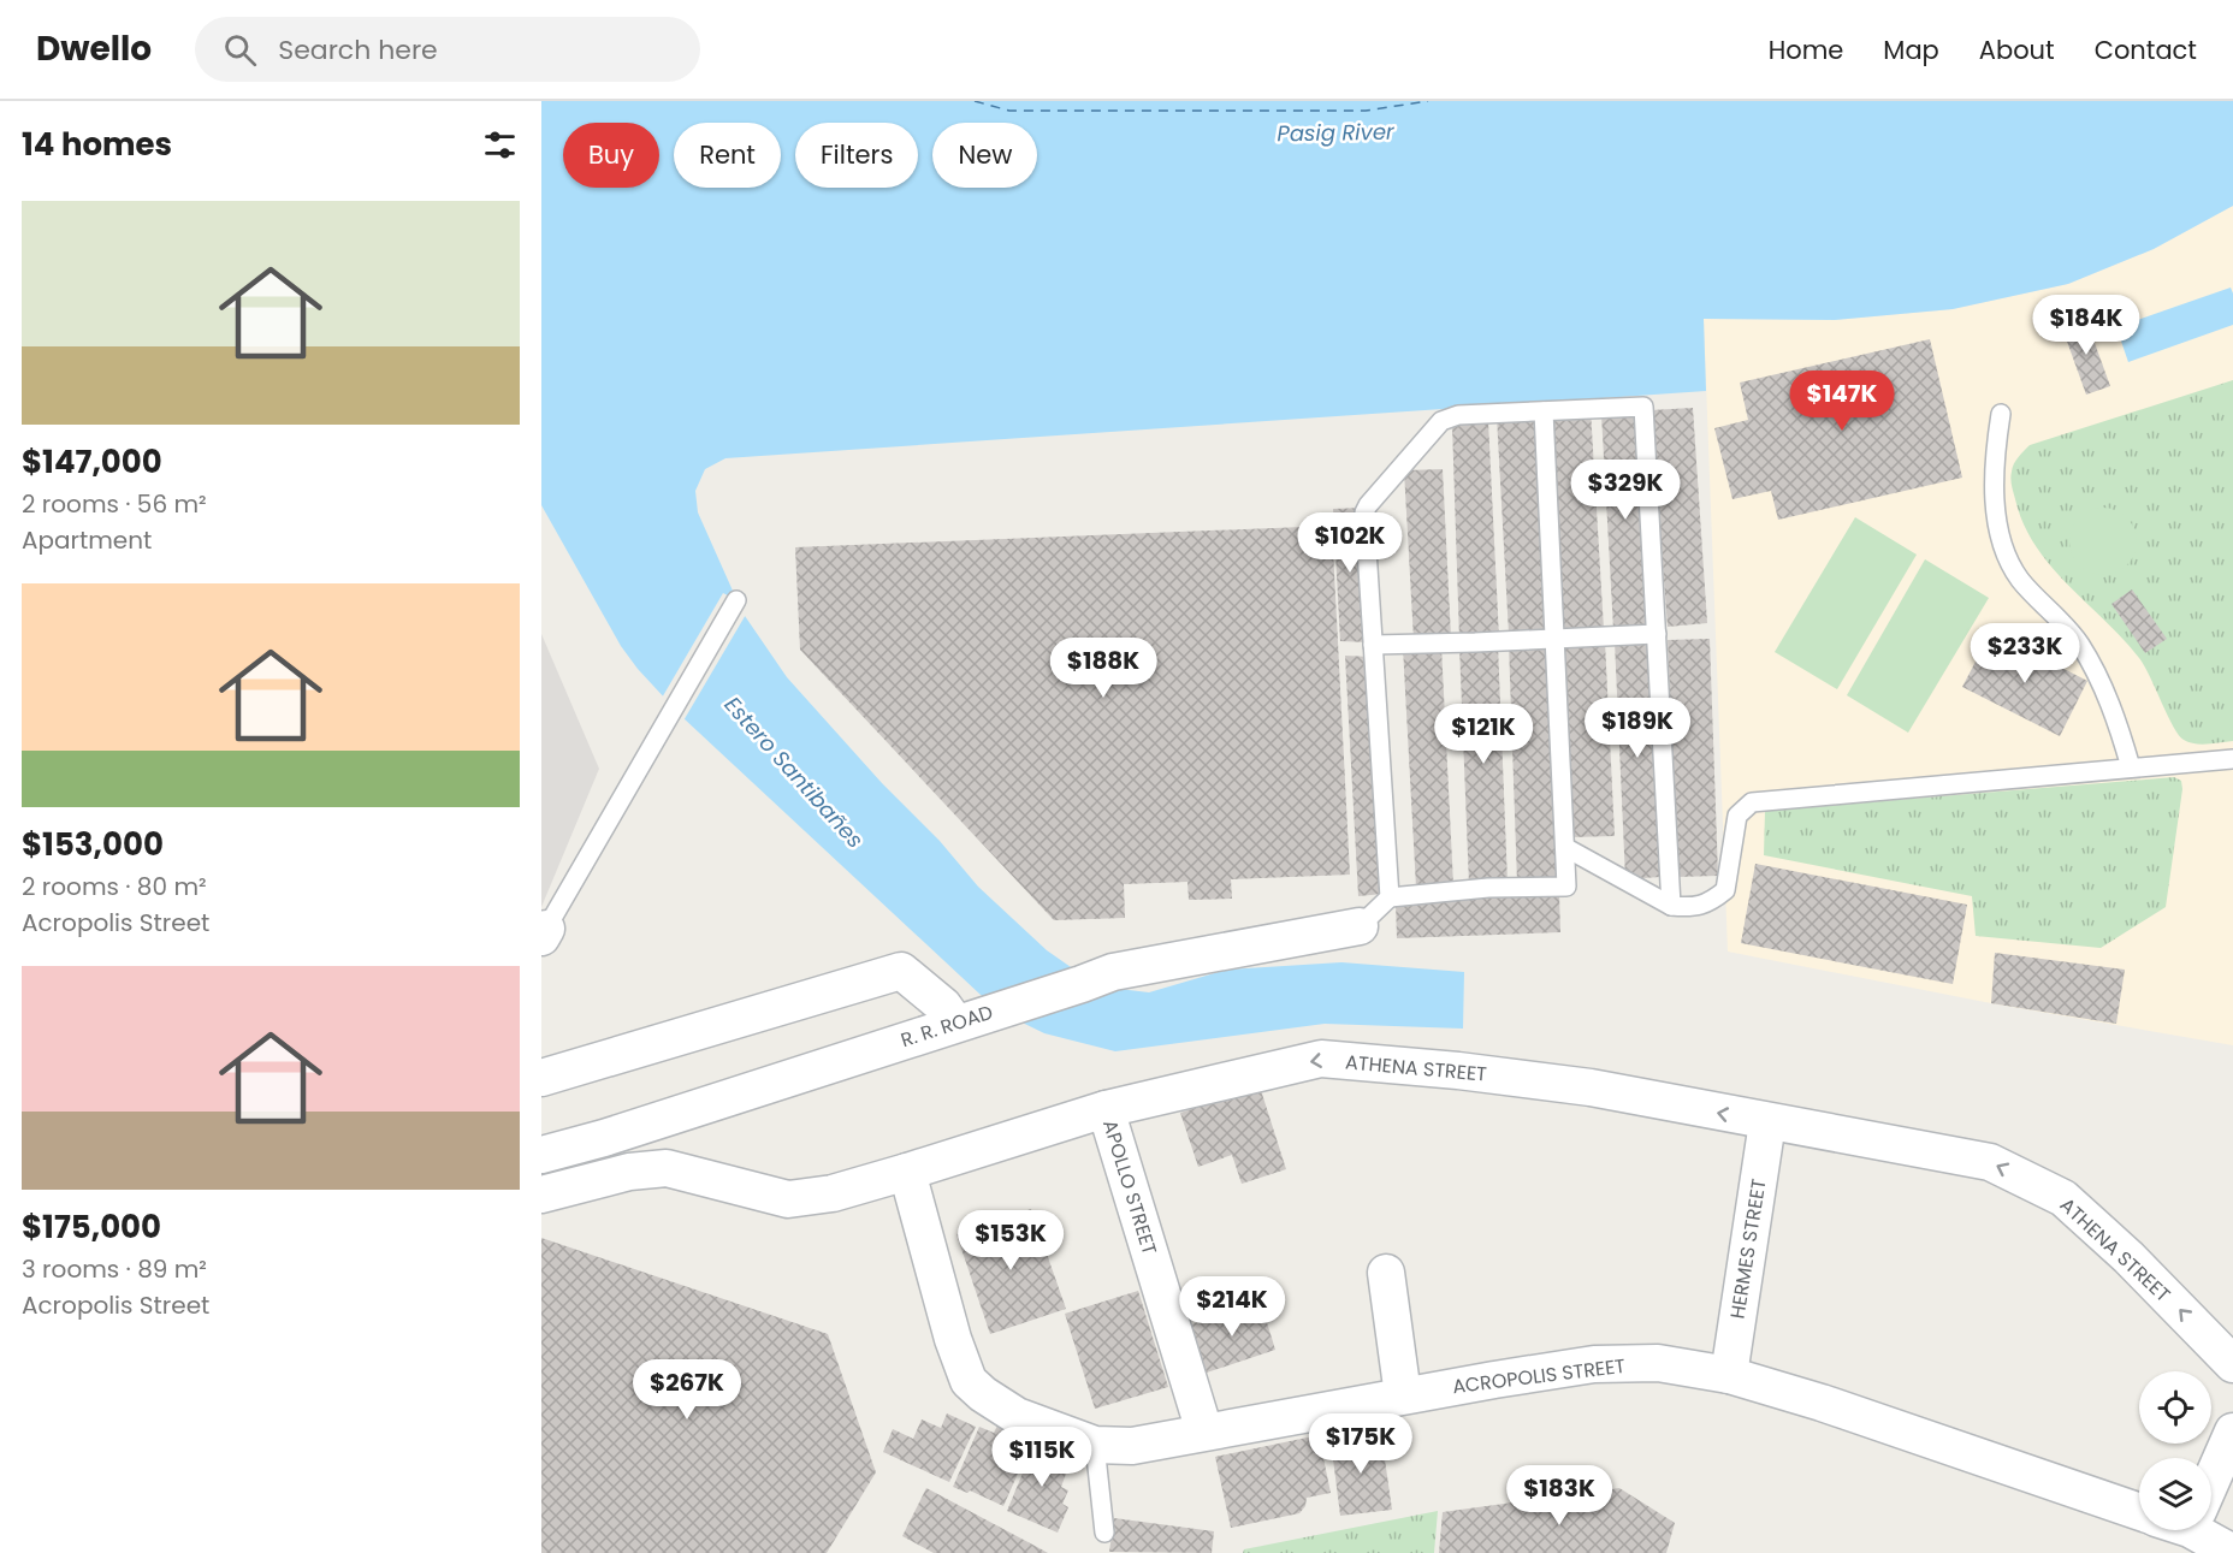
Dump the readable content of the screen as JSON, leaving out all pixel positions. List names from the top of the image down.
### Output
{
  "streets": {
    "street": [
      "R. R. ROAD",
      "ATHENA STREET",
      "APOLLO STREET",
      "HERMES STREET",
      "ACROPOLIS STREET"
    ]
  },
  "crossings": [
    ["ATHENA STREET", "APOLLO STREET"],
    ["ATHENA STREET", "HERMES STREET"],
    ["ATHENA STREET", "ACROPOLIS STREET"],
    ["APOLLO STREET", "ACROPOLIS STREET"],
    ["HERMES STREET", "ACROPOLIS STREET"]
  ],
  "one_way": ["ATHENA STREET"],
  "water": ["Pasig River", "Estero Santibañes"],
  "page": {
    "header": "Dwello",
    "search": "Search here",
    "nav": [
      "Home",
      "Map",
      "About",
      "Contact"
    ],
    "heading": "14 homes",
    "chip": [
      "Buy",
      "Rent",
      "Filters",
      "New"
    ],
    "list": [
      {
        "name": "$147,000",
        "note": "2 rooms · 56 m² · Apartment"
      },
      {
        "name": "$153,000",
        "note": "2 rooms · 80 m² · Acropolis Street"
      },
      {
        "name": "$175,000",
        "note": "3 rooms · 89 m² · Acropolis Street"
      }
    ],
    "price": [
      "$184K",
      "$147K",
      "$329K",
      "$102K",
      "$233K",
      "$188K",
      "$189K",
      "$121K",
      "$153K",
      "$214K",
      "$267K",
      "$175K",
      "$115K",
      "$183K"
    ]
  }
}
